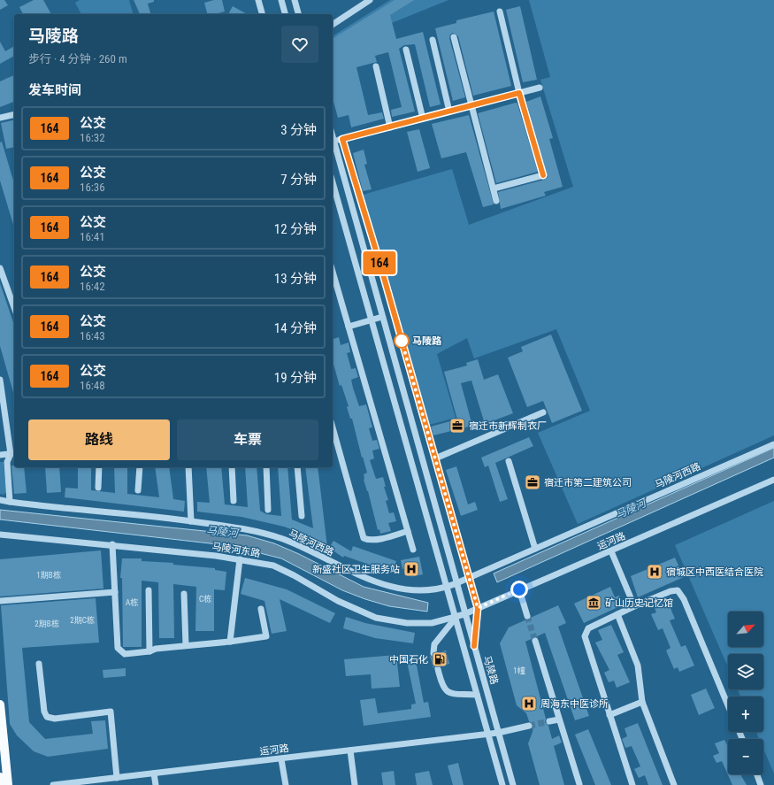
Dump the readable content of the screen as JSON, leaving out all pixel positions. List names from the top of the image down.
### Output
{
  "streets": {
    "street": [
      "马陵河西路",
      "运河路",
      "马陵河东路",
      "马陵路"
    ]
  },
  "crossings": [
    ["马陵河西路", "马陵路"],
    ["运河路", "马陵河东路"],
    ["运河路", "马陵路"],
    ["马陵河东路", "马陵路"]
  ],
  "water": ["马陵河"],
  "places": {
    "other": ["马陵路"],
    "office": ["宿迁市新辉制衣厂", "宿迁市第二建筑公司"],
    "hospital": ["新盛社区卫生服务站", "宿城区中西医结合医院", "周海东中医诊所"],
    "museum": ["矿山历史记忆馆"],
    "fuel station": ["中国石化"]
  },
  "lines": ["bus line 164"],
  "house_numbers": [
    "1期B栋",
    "C栋",
    "A栋",
    "2期C栋",
    "2期B栋",
    "1幢"
  ],
  "north": "top right",
  "page": {
    "on_map": "164",
    "heading": [
      ["马陵路", "步行 · 4 分钟 · 260 m"],
      "发车时间"
    ],
    "list": [
      {
        "mark": "164",
        "name": "公交",
        "note": "16:32",
        "value": "3 分钟"
      },
      {
        "mark": "164",
        "name": "公交",
        "note": "16:36",
        "value": "7 分钟"
      },
      {
        "mark": "164",
        "name": "公交",
        "note": "16:41",
        "value": "12 分钟"
      },
      {
        "mark": "164",
        "name": "公交",
        "note": "16:42",
        "value": "13 分钟"
      },
      {
        "mark": "164",
        "name": "公交",
        "note": "16:43",
        "value": "14 分钟"
      },
      {
        "mark": "164",
        "name": "公交",
        "note": "16:48",
        "value": "19 分钟"
      }
    ],
    "buttons": ["路线", "车票"],
    "map_buttons": ["+", "−"]
  }
}
